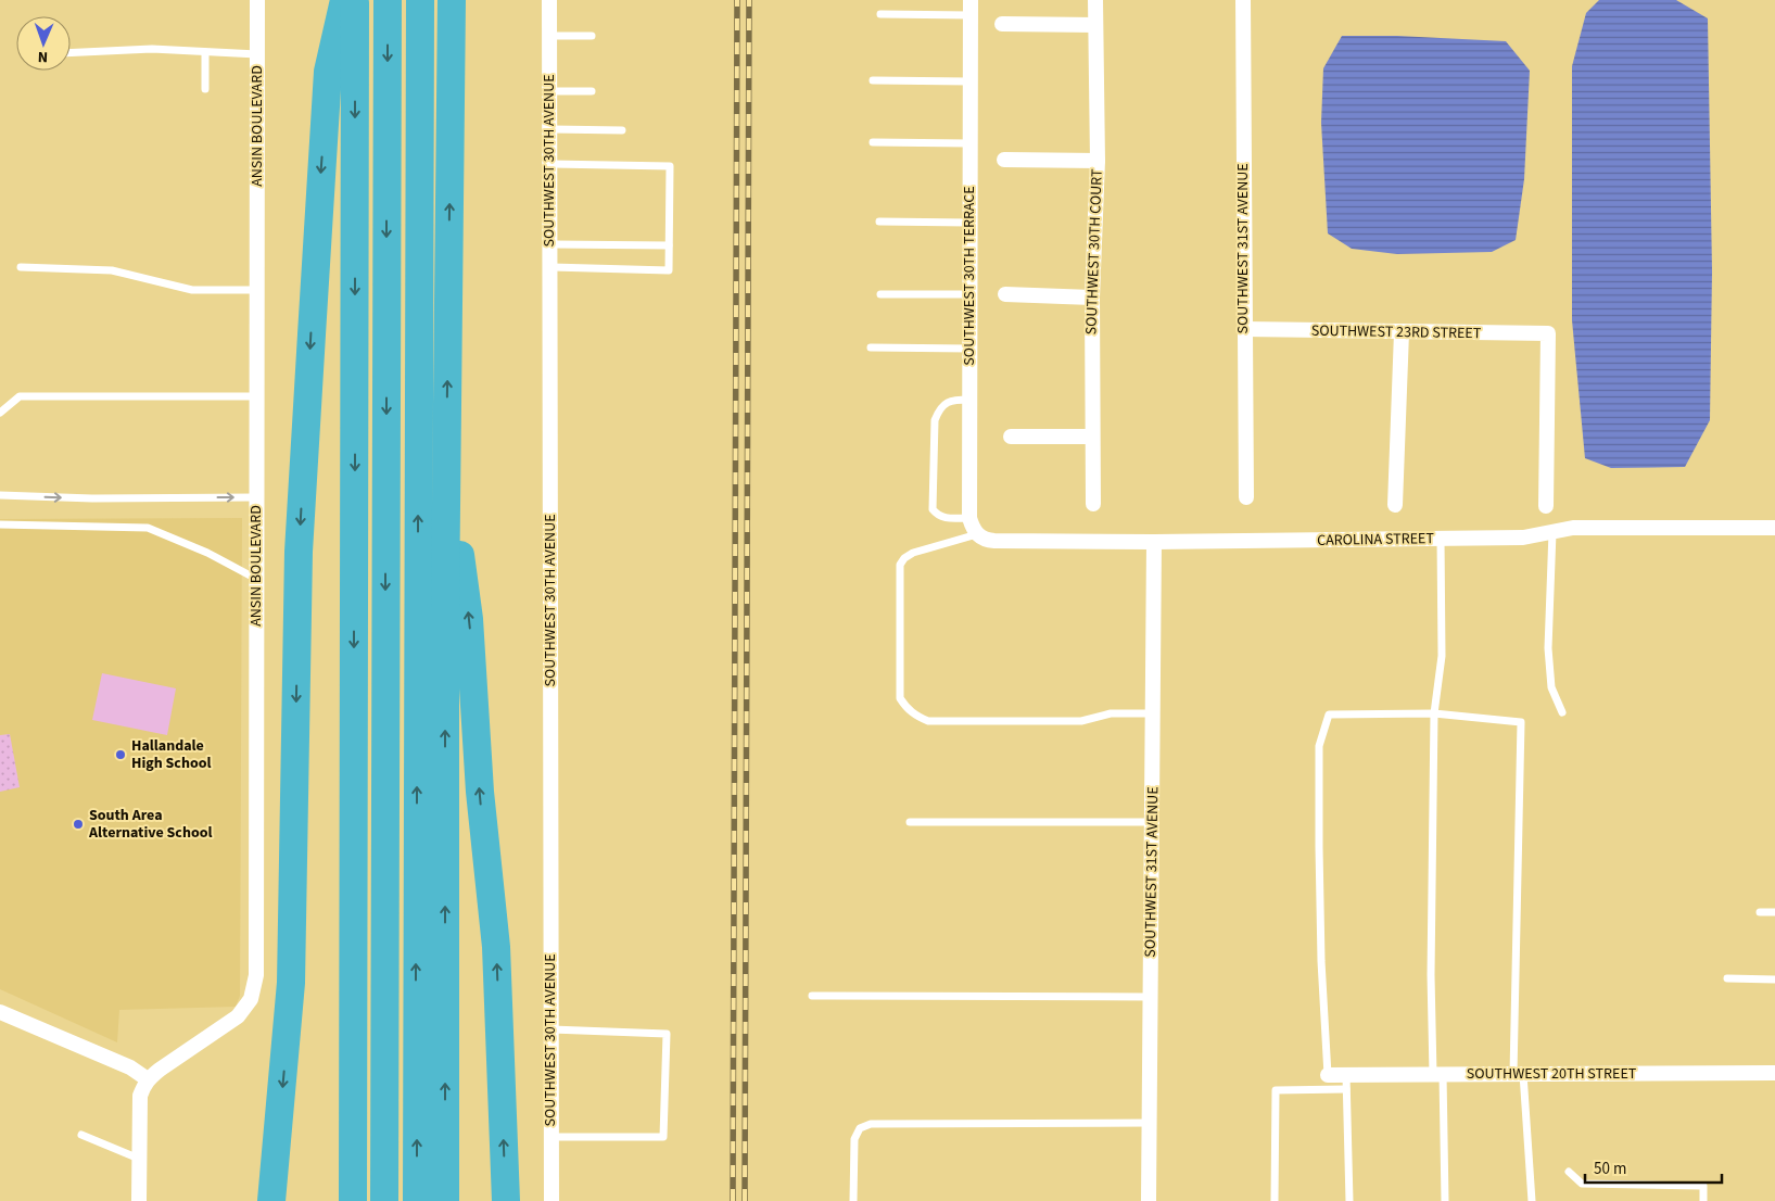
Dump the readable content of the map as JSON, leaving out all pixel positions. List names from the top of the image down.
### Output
{
  "streets": {
    "street": [
      "ANSIN BOULEVARD",
      "SOUTHWEST 30TH AVENUE",
      "SOUTHWEST 31ST AVENUE",
      "SOUTHWEST 30TH COURT",
      "SOUTHWEST 30TH TERRACE",
      "SOUTHWEST 23RD STREET",
      "CAROLINA STREET",
      "SOUTHWEST 20TH STREET"
    ]
  },
  "crossings": [
    ["SOUTHWEST 31ST AVENUE", "SOUTHWEST 23RD STREET"],
    ["SOUTHWEST 31ST AVENUE", "CAROLINA STREET"],
    ["SOUTHWEST 30TH TERRACE", "CAROLINA STREET"]
  ],
  "places": ["Hallandale High School", "South Area Alternative School"],
  "scale_bar": "50 m",
  "north": "bottom"
}
